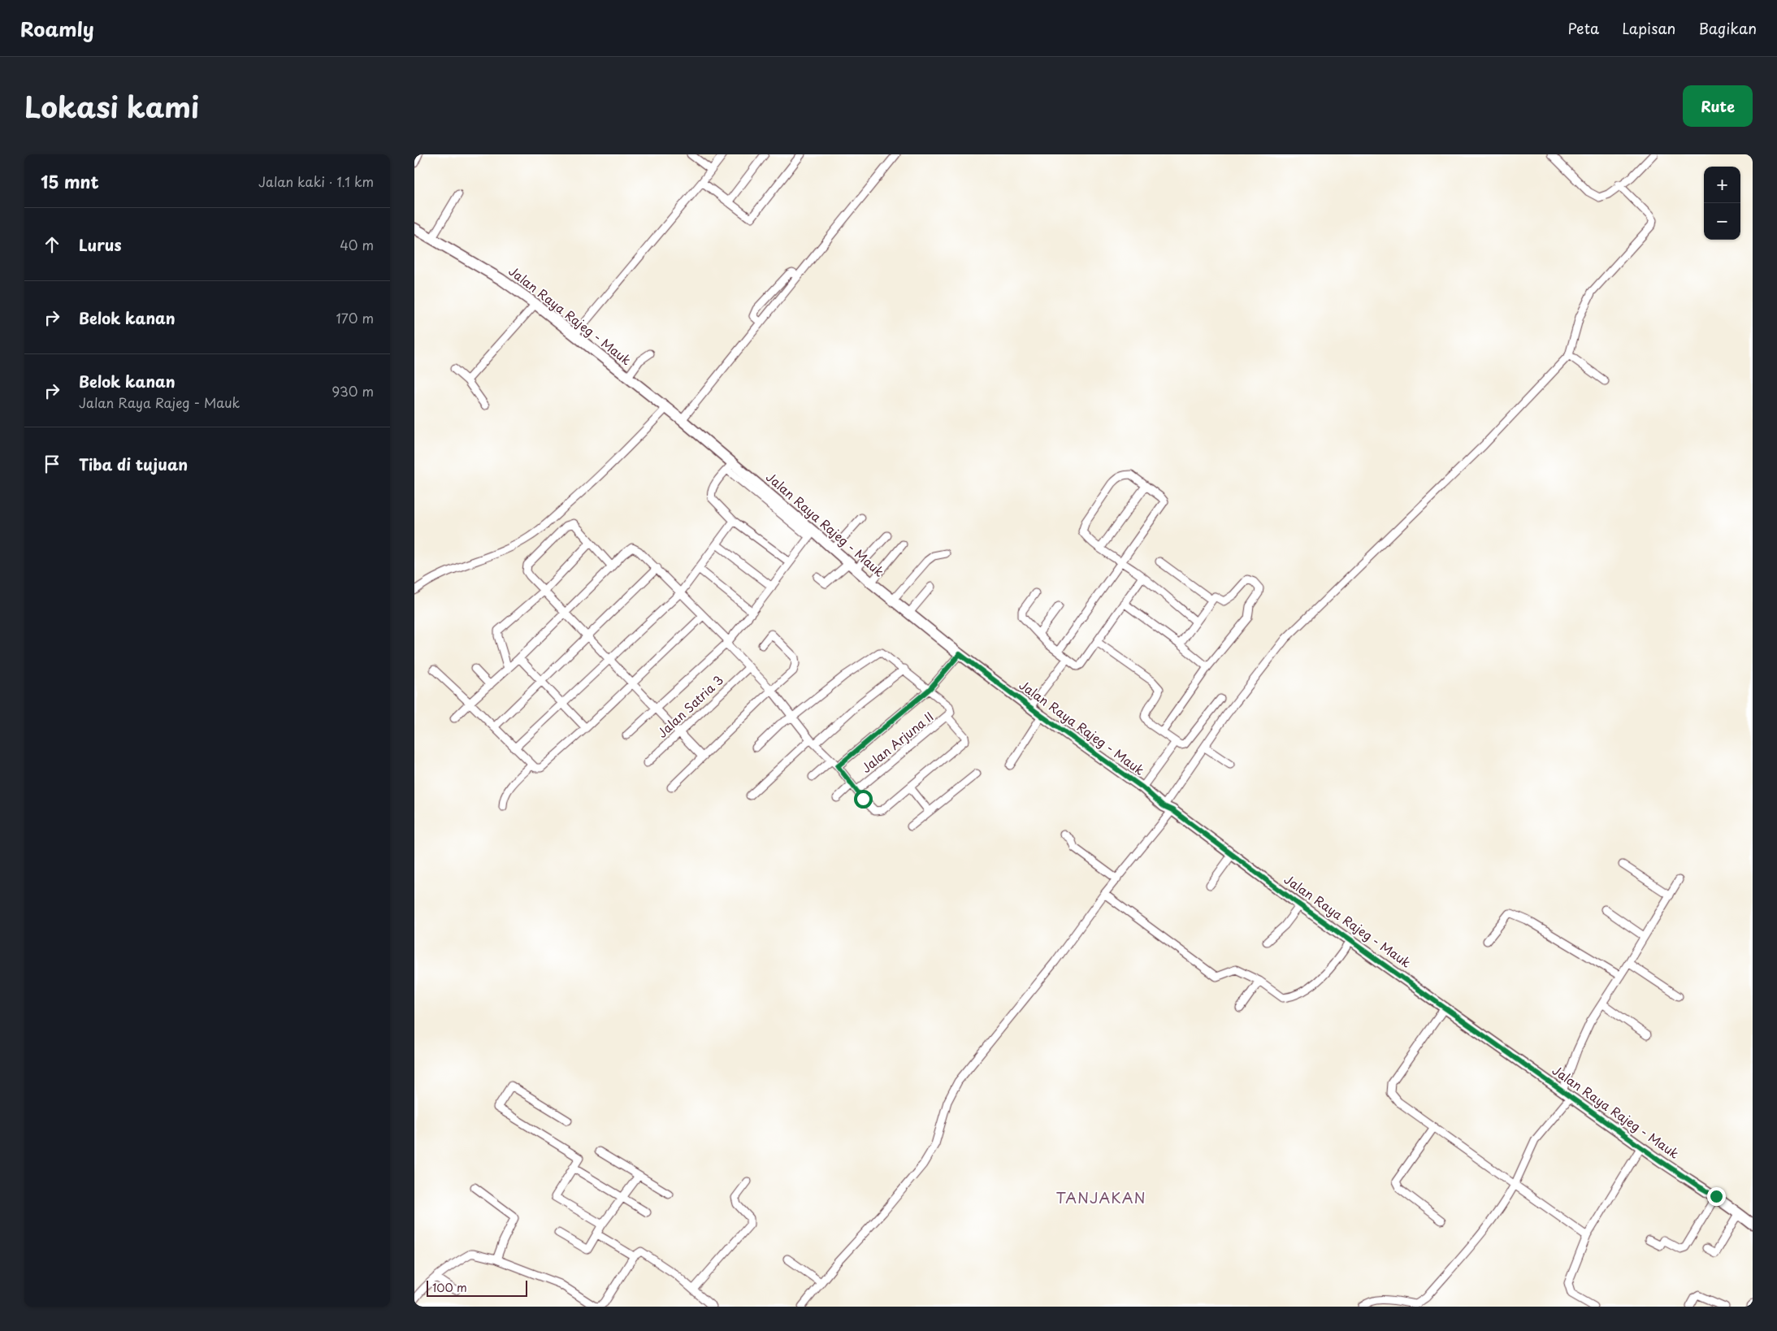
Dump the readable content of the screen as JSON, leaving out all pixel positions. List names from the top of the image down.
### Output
{
  "streets": {
    "main road": ["Jalan Raya Rajeg - Mauk"],
    "street": ["Jalan Satria 3", "Jalan Arjuna II"]
  },
  "districts": ["TANJAKAN"],
  "scale_bar": "100 m",
  "page": {
    "header": "Roamly",
    "nav": ["Peta", "Lapisan", "Bagikan"],
    "title": "Lokasi kami",
    "buttons": "Rute",
    "heading": ["15 mnt", "Jalan kaki · 1.1 km"],
    "map_buttons": ["+", "−"],
    "list": [
      ["Lurus", "40 m"],
      ["Belok kanan", "170 m"],
      ["Belok kanan", "Jalan Raya Rajeg - Mauk", "930 m"],
      "Tiba di tujuan"
    ],
    "scale": "100 m"
  }
}
